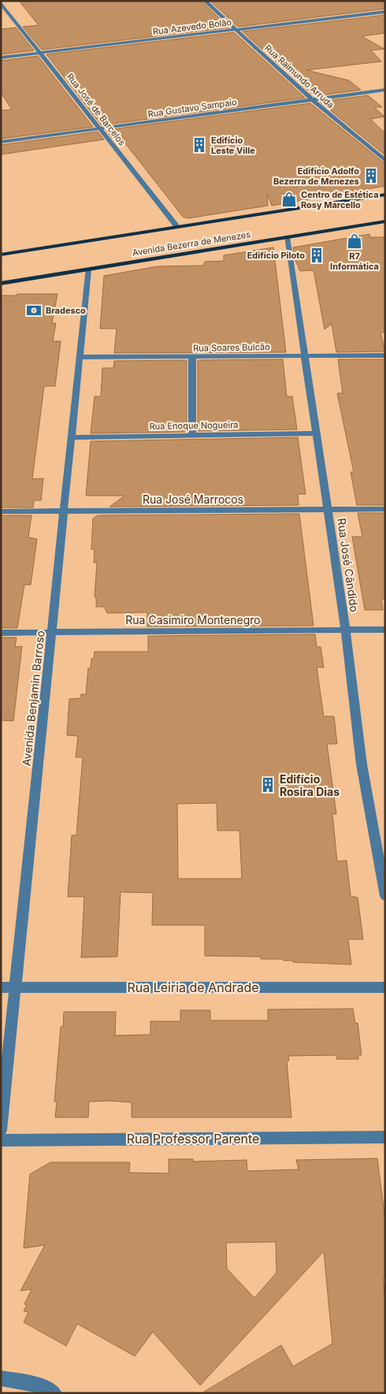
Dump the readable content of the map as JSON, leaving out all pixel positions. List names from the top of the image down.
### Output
{
  "streets": {
    "main road": ["Avenida Bezerra de Menezes"],
    "street": [
      "Rua Azevedo Bolão",
      "Rua Raimundo Arruda",
      "Rua Gustavo Sampaio",
      "Rua José de Barcelos",
      "Rua Soares Bulcão",
      "Rua Enoque Nogueira",
      "Rua José Marrocos",
      "Rua José Cândido",
      "Rua Casimiro Montenegro",
      "Avenida Benjamin Barroso",
      "Rua Leiria de Andrade",
      "Rua Professor Parente"
    ]
  },
  "crossings": [
    ["Rua Azevedo Bolão", "Rua Raimundo Arruda"],
    ["Rua Azevedo Bolão", "Rua José de Barcelos"],
    ["Rua Raimundo Arruda", "Rua Gustavo Sampaio"],
    ["Rua Gustavo Sampaio", "Rua José de Barcelos"],
    ["Rua José de Barcelos", "Avenida Bezerra de Menezes"],
    ["Avenida Bezerra de Menezes", "Rua José Cândido"],
    ["Avenida Bezerra de Menezes", "Avenida Benjamin Barroso"],
    ["Rua Soares Bulcão", "Rua José Cândido"],
    ["Rua Soares Bulcão", "Avenida Benjamin Barroso"],
    ["Rua Enoque Nogueira", "Rua José Cândido"],
    ["Rua Enoque Nogueira", "Avenida Benjamin Barroso"],
    ["Rua José Marrocos", "Rua José Cândido"],
    ["Rua José Marrocos", "Avenida Benjamin Barroso"],
    ["Rua José Cândido", "Rua Casimiro Montenegro"],
    ["Rua Casimiro Montenegro", "Avenida Benjamin Barroso"],
    ["Avenida Benjamin Barroso", "Rua Leiria de Andrade"]
  ],
  "places": {
    "building": [
      "Edifício Leste Ville",
      "Edifício Adolfo Bezerra de Menezes",
      "Edifício Piloto",
      "Edifício Rosira Dias"
    ],
    "shop": ["Centro de Estética Rosy Marcello", "R7 Informática"],
    "bank": ["Bradesco"]
  }
}
